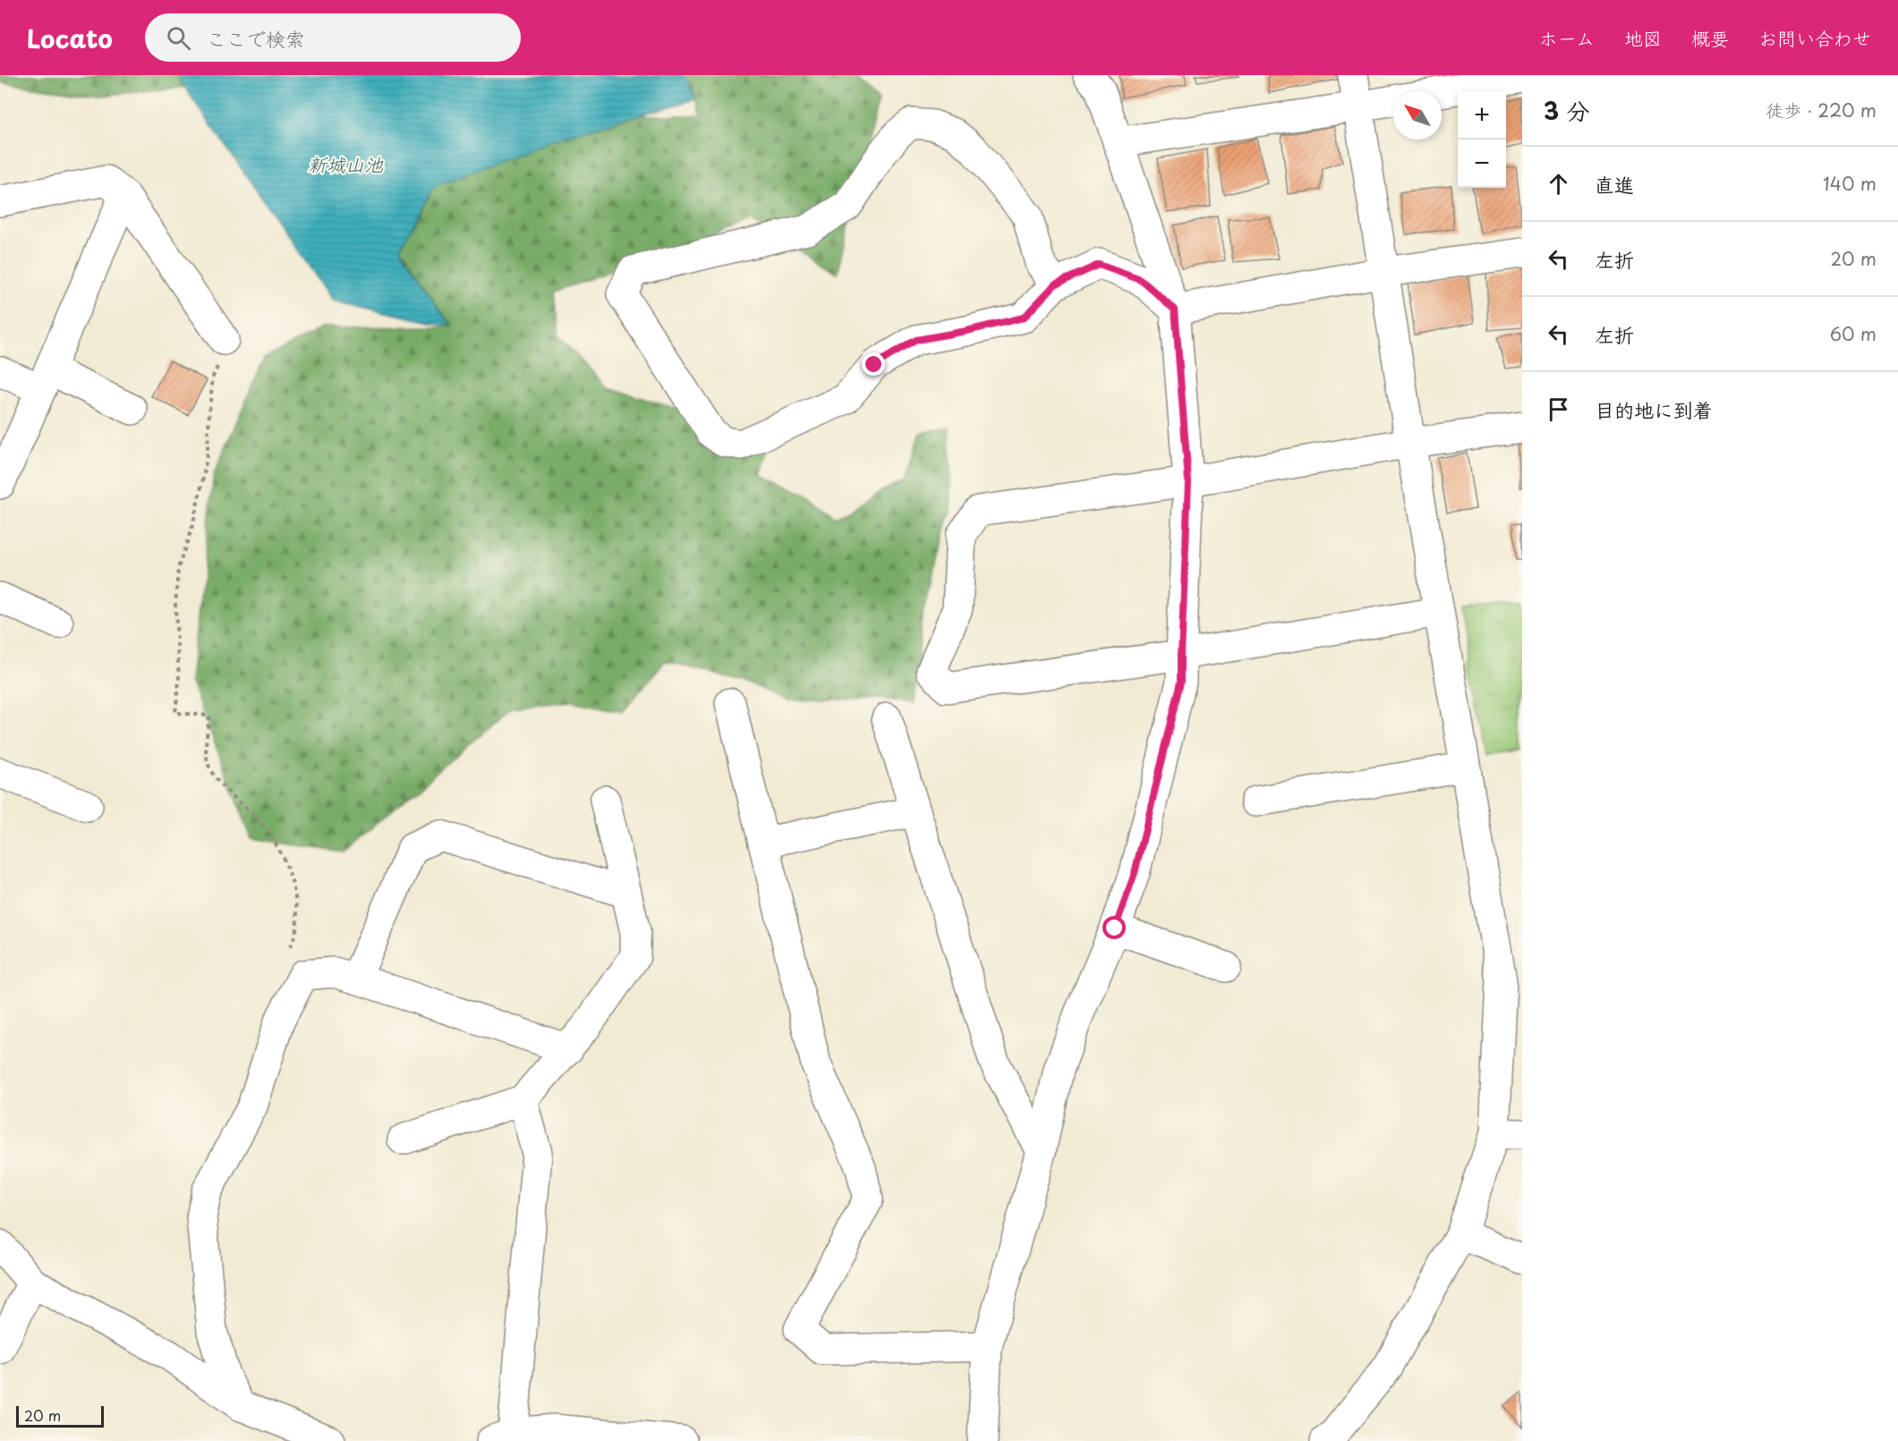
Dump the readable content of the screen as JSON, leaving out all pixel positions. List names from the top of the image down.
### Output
{
  "water": ["新城山池"],
  "scale_bar": "20 m",
  "north": "top left",
  "page": {
    "header": "Locato",
    "search": "ここで検索",
    "nav": [
      "ホーム",
      "地図",
      "概要",
      "お問い合わせ"
    ],
    "heading": ["3 分", "徒歩 · 220 m"],
    "map_buttons": ["+", "−"],
    "list": [
      ["直進", "140 m"],
      ["左折", "20 m"],
      ["左折", "60 m"],
      "目的地に到着"
    ],
    "scale": "20 m"
  }
}
